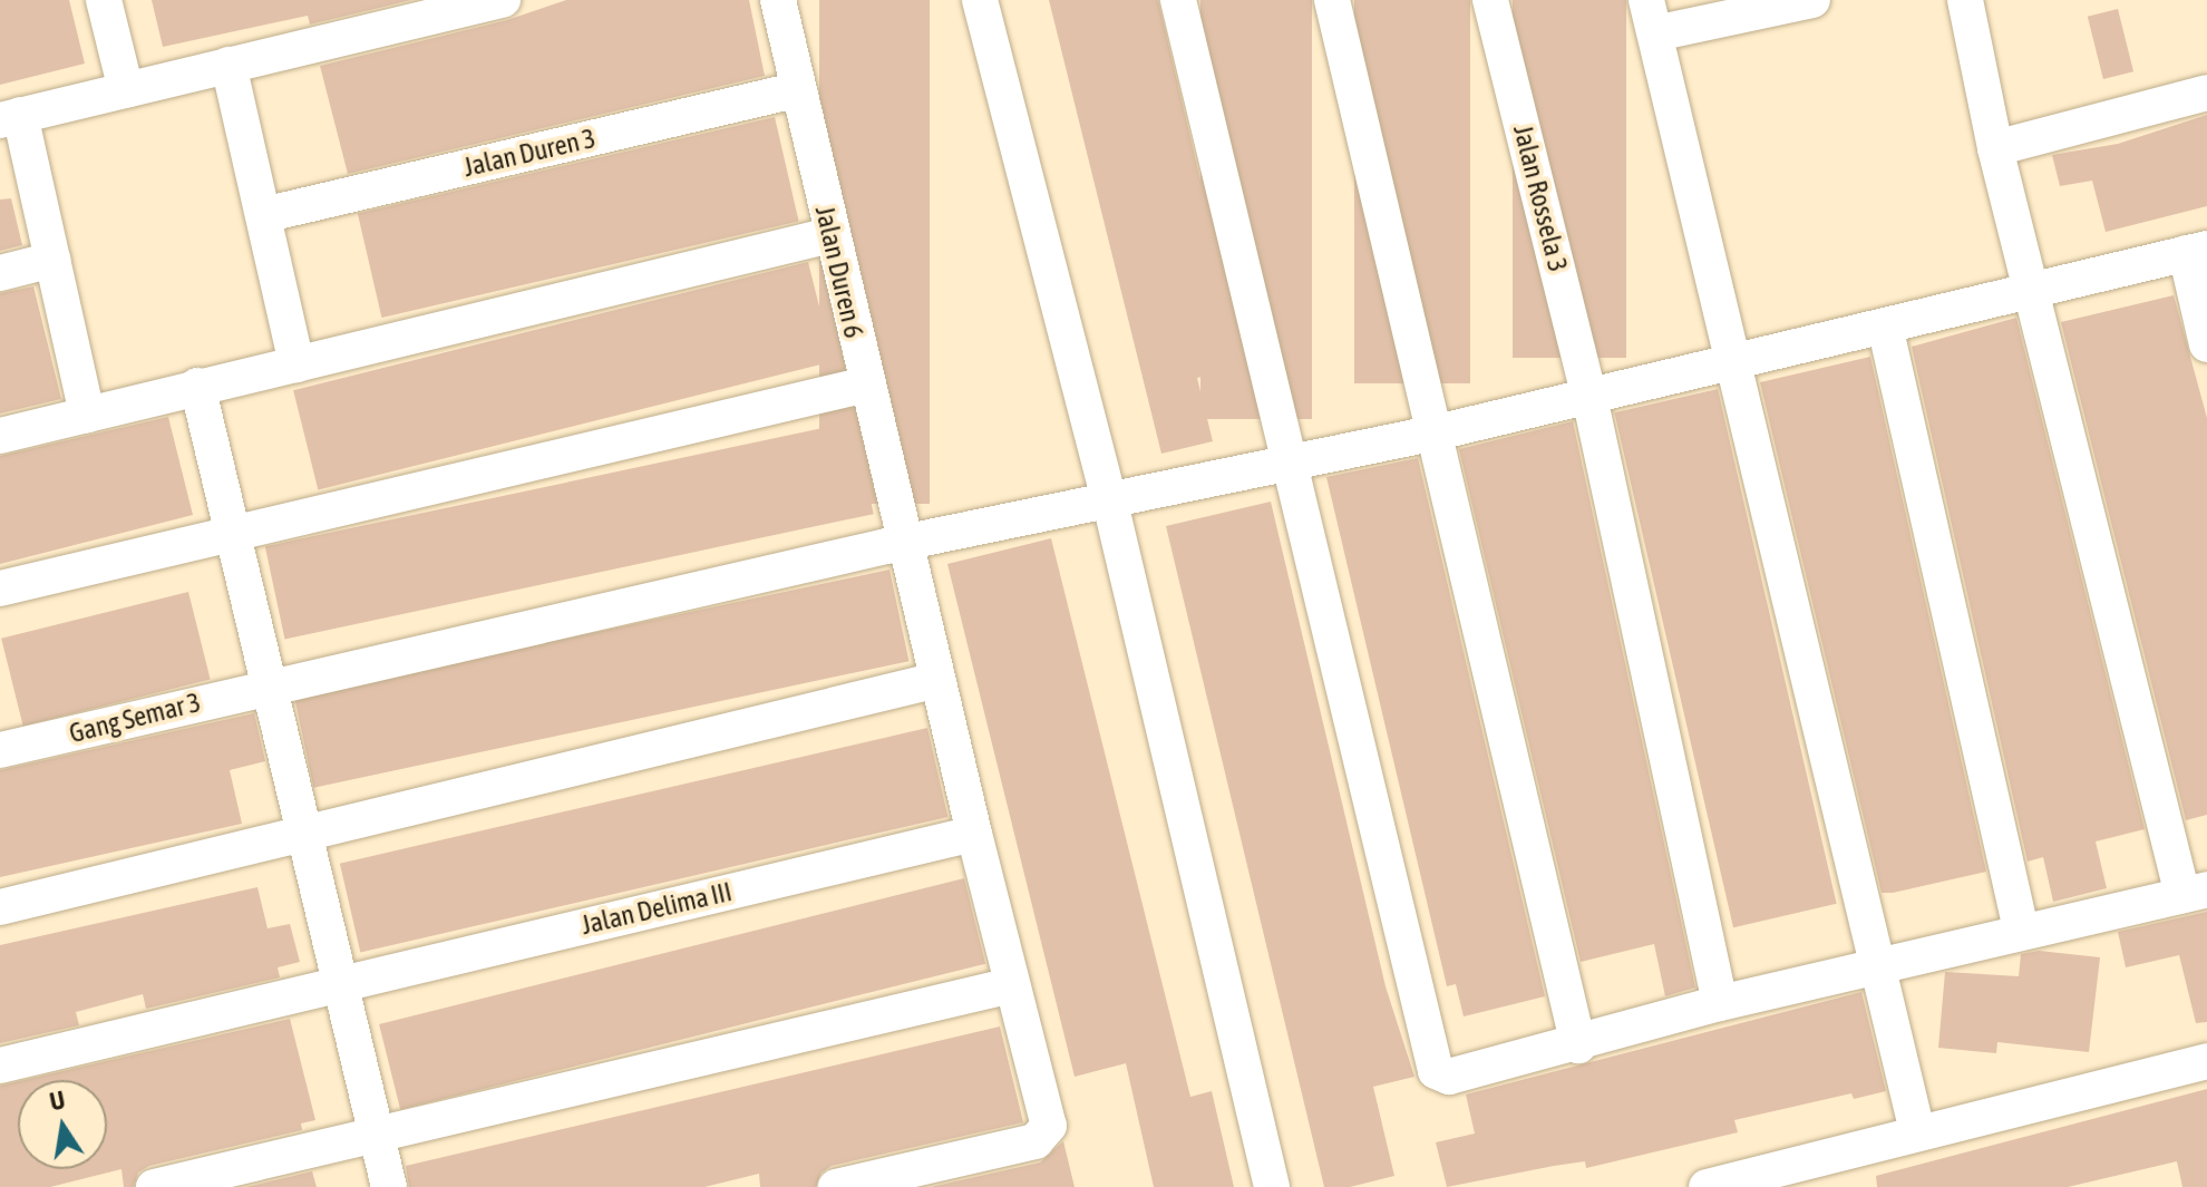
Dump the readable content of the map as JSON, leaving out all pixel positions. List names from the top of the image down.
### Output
{
  "streets": {
    "street": [
      "Jalan Duren 3",
      "Jalan Rossela 3",
      "Jalan Duren 6",
      "Gang Semar 3",
      "Jalan Delima III"
    ]
  },
  "crossings": [
    ["Jalan Duren 3", "Jalan Duren 6"],
    ["Jalan Rossela 3", "Gang Semar 3"],
    ["Jalan Duren 6", "Gang Semar 3"],
    ["Jalan Duren 6", "Jalan Delima III"]
  ],
  "north": "top"
}
